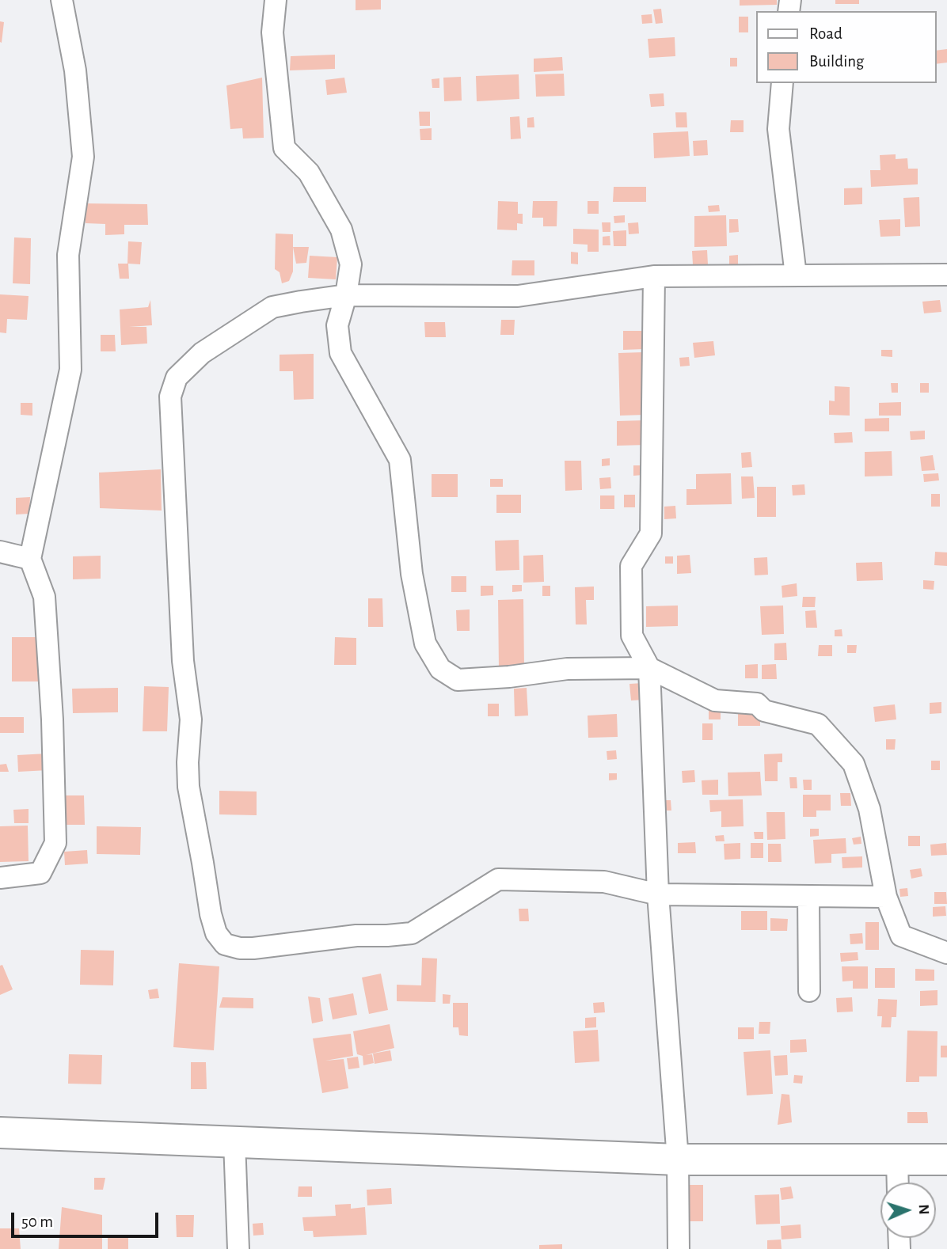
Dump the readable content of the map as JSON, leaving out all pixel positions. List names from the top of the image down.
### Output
{
  "legend": ["Road", "Building"],
  "scale_bar": "50 m",
  "north": "right"
}
